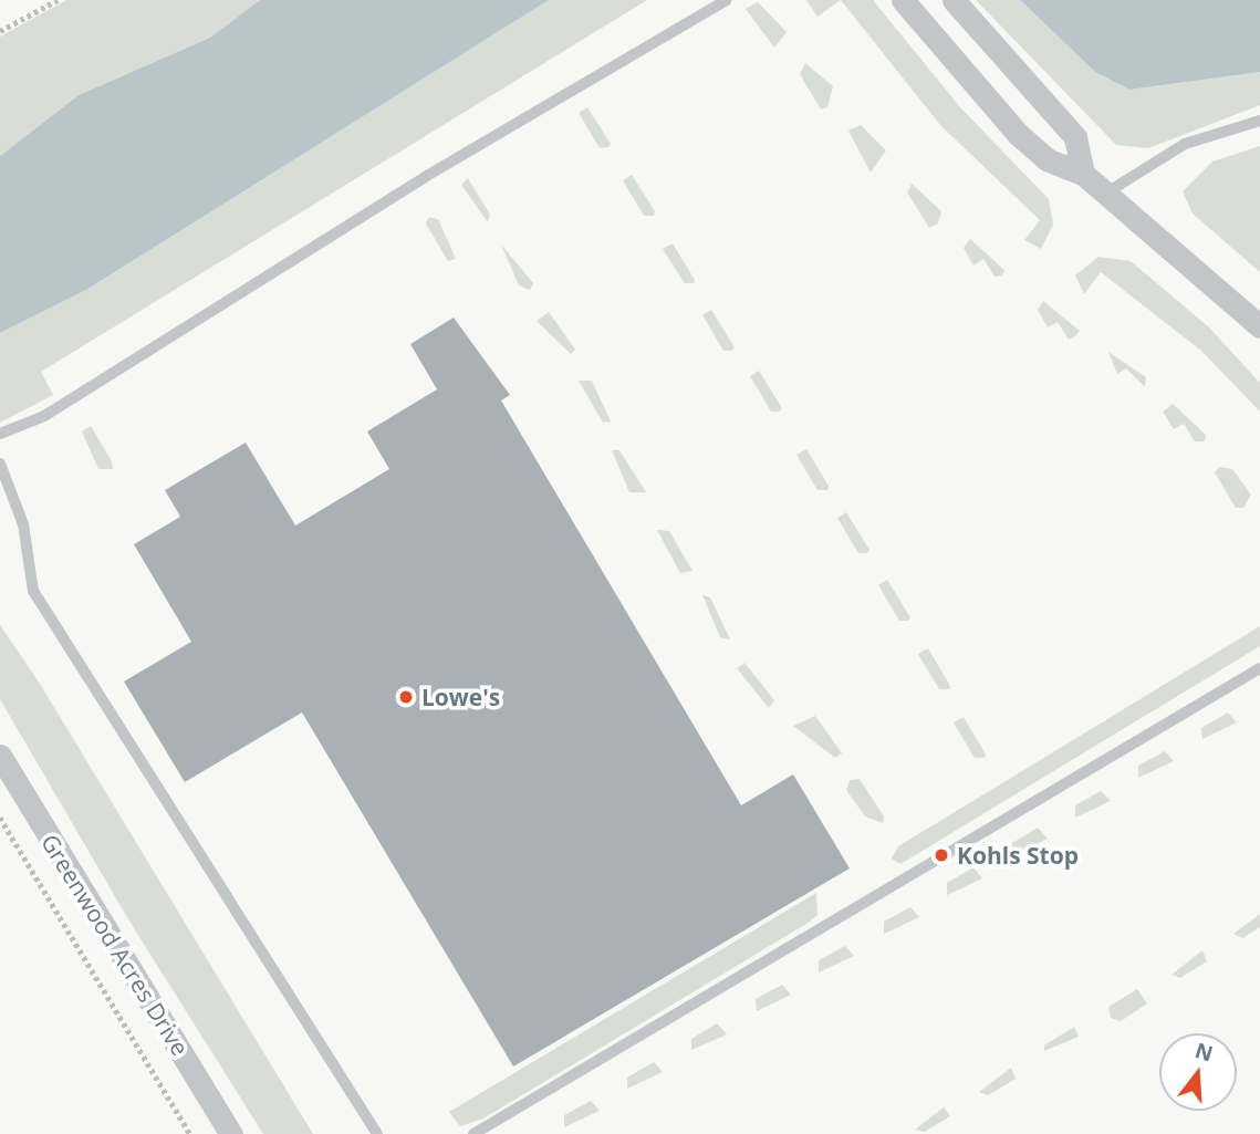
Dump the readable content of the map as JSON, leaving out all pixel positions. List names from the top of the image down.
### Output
{
  "streets": {
    "street": ["Greenwood Acres Drive"]
  },
  "places": ["Lowe's", "Kohls Stop"],
  "north": "top"
}
